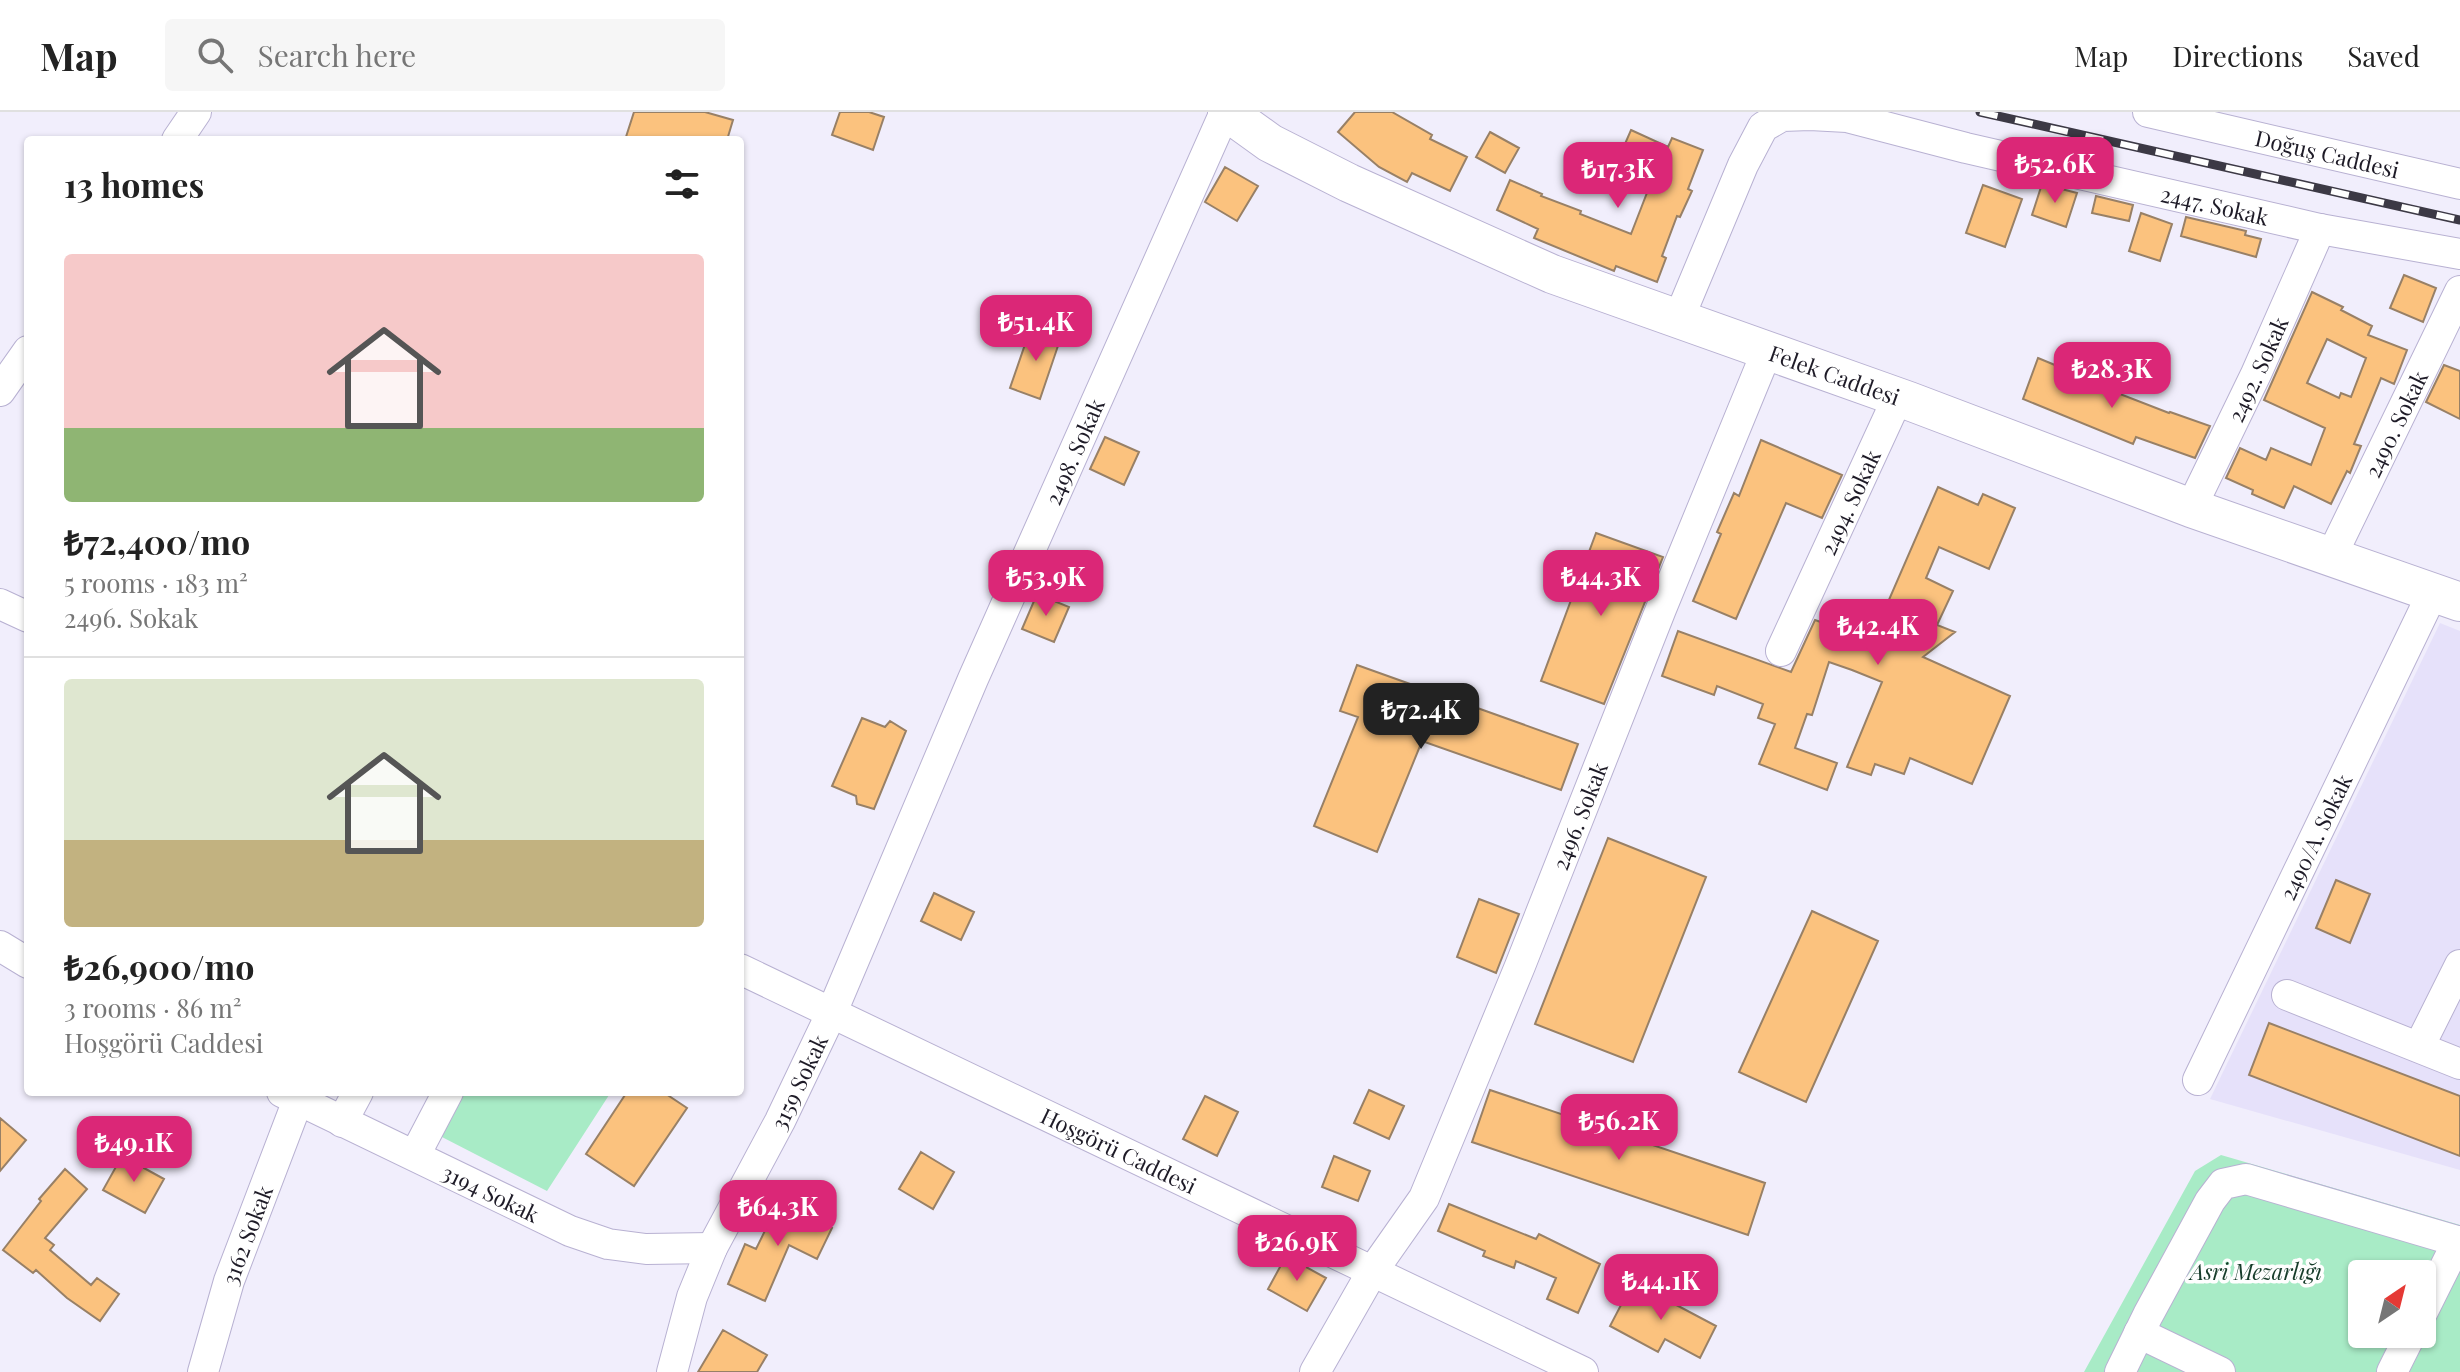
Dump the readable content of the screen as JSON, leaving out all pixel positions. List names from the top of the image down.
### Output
{
  "streets": {
    "main road": ["Felek Caddesi"],
    "street": [
      "Doğuş Caddesi",
      "2447. Sokak",
      "2492. Sokak",
      "2490. Sokak",
      "2498. Sokak",
      "2494. Sokak",
      "2496. Sokak",
      "2490/A. Sokak",
      "3159 Sokak",
      "Hoşgörü Caddesi",
      "3194 Sokak",
      "3162 Sokak"
    ]
  },
  "crossings": [
    ["2447. Sokak", "2492. Sokak"],
    ["2447. Sokak", "Felek Caddesi"],
    ["2492. Sokak", "Felek Caddesi"],
    ["Felek Caddesi", "2490. Sokak"],
    ["Felek Caddesi", "2498. Sokak"],
    ["Felek Caddesi", "2494. Sokak"],
    ["Felek Caddesi", "2496. Sokak"],
    ["Felek Caddesi", "2490/A. Sokak"],
    ["2498. Sokak", "3159 Sokak"],
    ["2498. Sokak", "Hoşgörü Caddesi"],
    ["2496. Sokak", "Hoşgörü Caddesi"],
    ["3159 Sokak", "Hoşgörü Caddesi"],
    ["3159 Sokak", "3194 Sokak"],
    ["3194 Sokak", "3162 Sokak"]
  ],
  "parks": ["Asri Mezarlığı"],
  "north": "top right",
  "page": {
    "header": "Map",
    "search": "Search here",
    "nav": ["Map", "Directions", "Saved"],
    "heading": "13 homes",
    "price": [
      "₺52.6K",
      "₺17.3K",
      "₺51.4K",
      "₺28.3K",
      "₺53.9K",
      "₺44.3K",
      "₺42.4K",
      "₺72.4K",
      "₺56.2K",
      "₺49.1K",
      "₺64.3K",
      "₺26.9K",
      "₺44.1K"
    ],
    "list": [
      {
        "name": "₺72,400/mo",
        "note": "5 rooms · 183 m² · 2496. Sokak"
      },
      {
        "name": "₺26,900/mo",
        "note": "3 rooms · 86 m² · Hoşgörü Caddesi"
      }
    ]
  }
}
